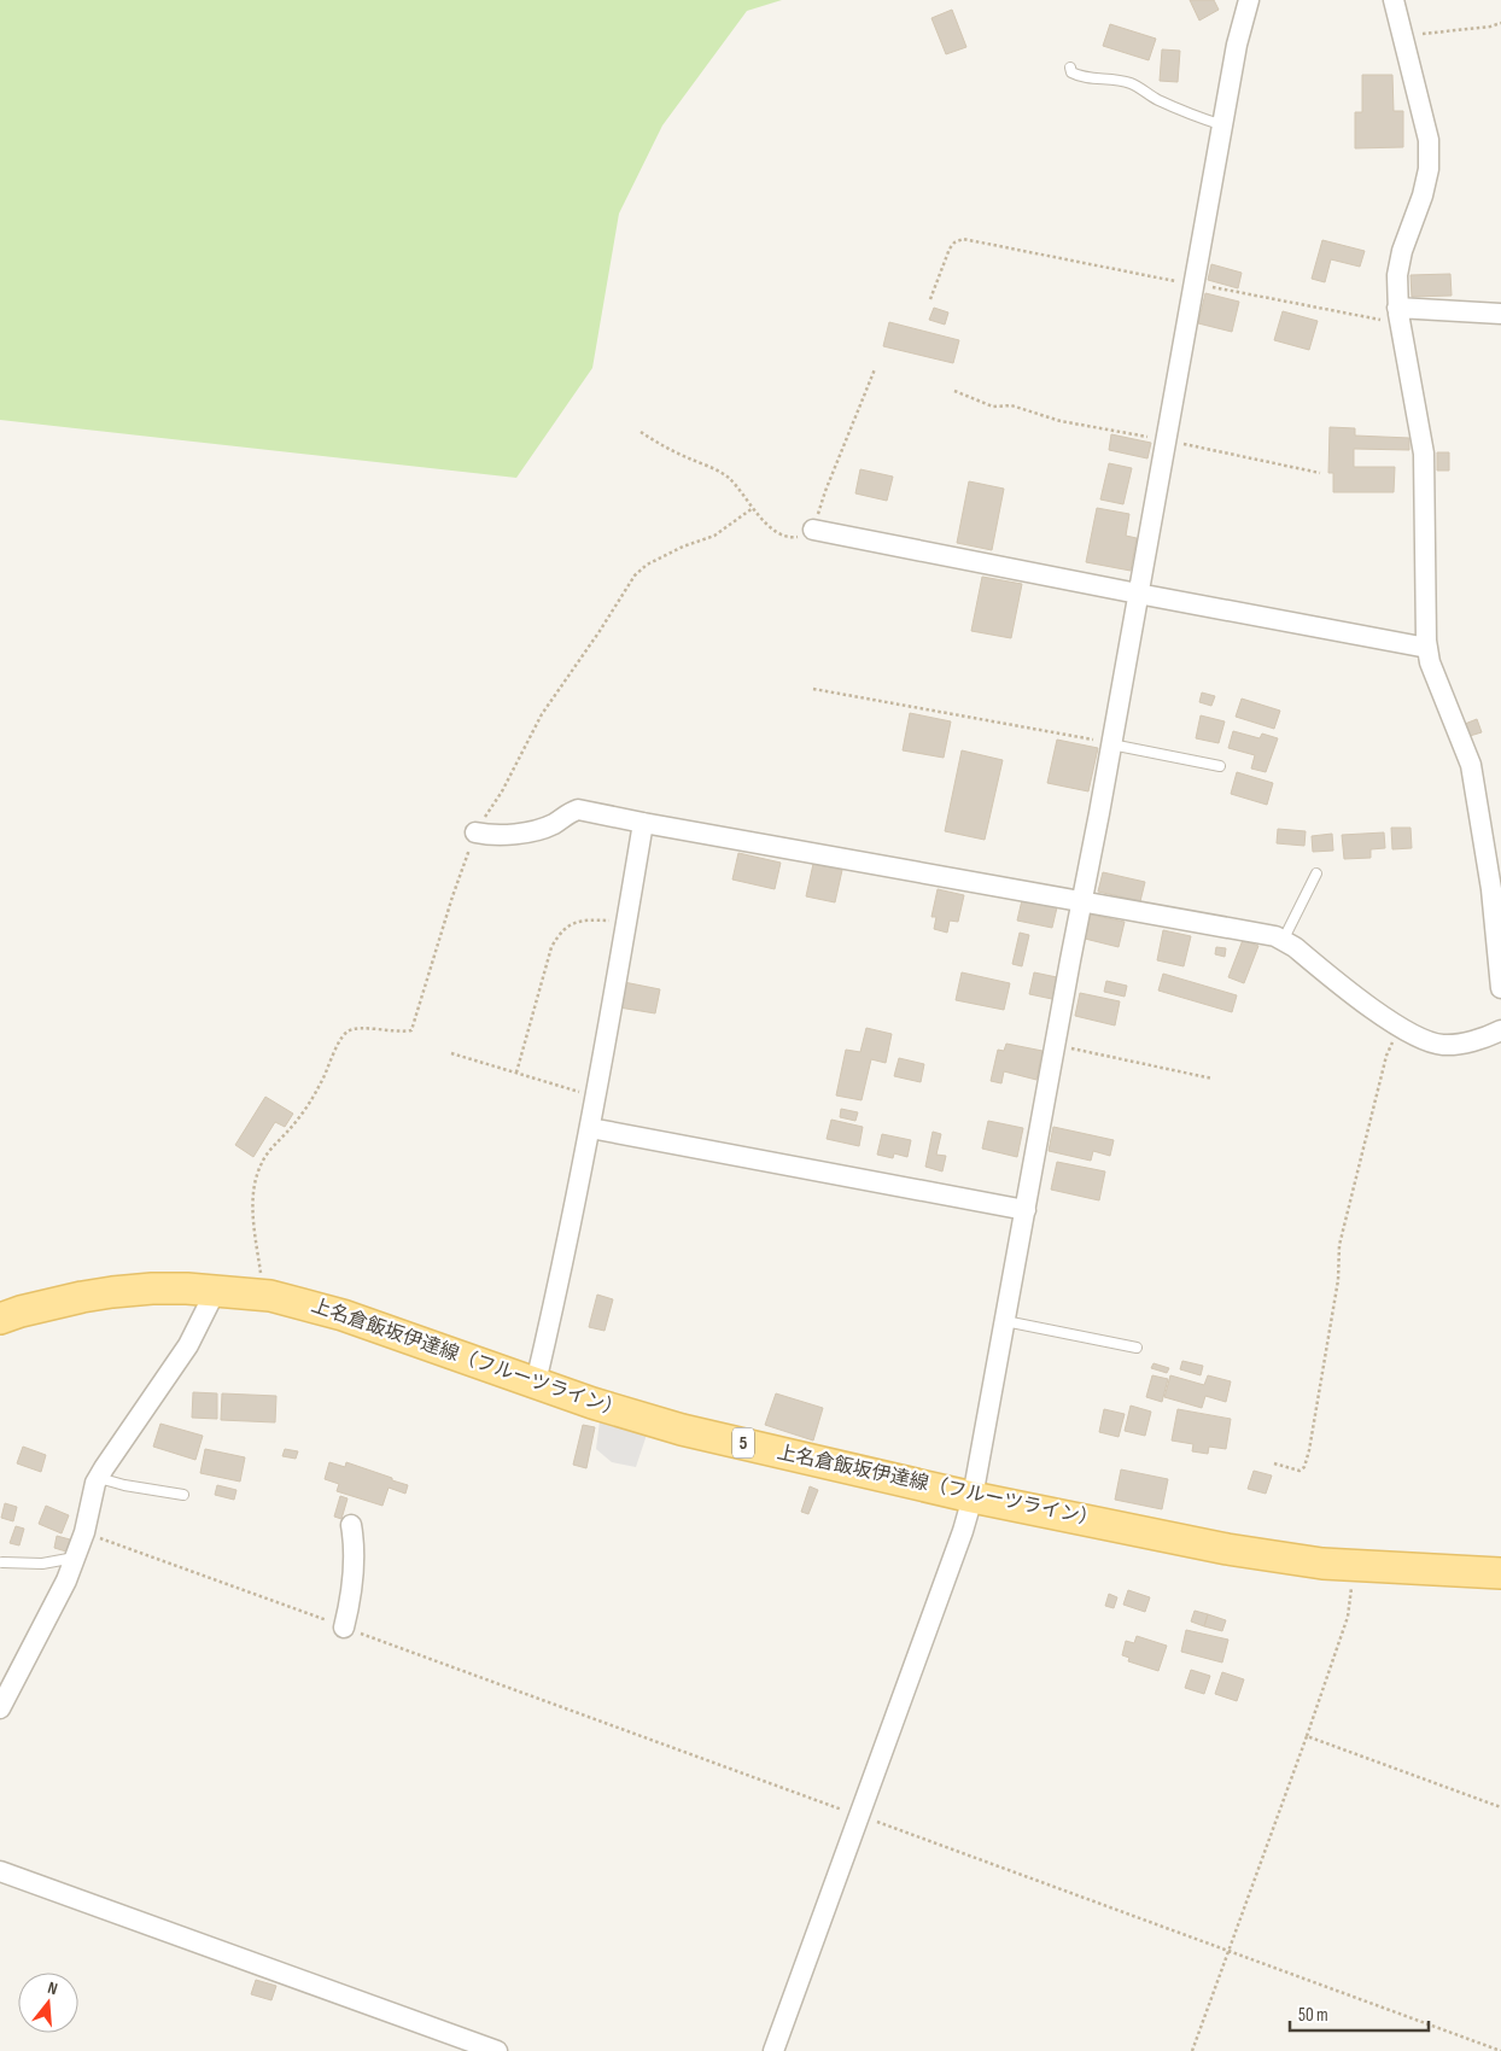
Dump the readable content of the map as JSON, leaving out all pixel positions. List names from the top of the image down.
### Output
{
  "streets": {
    "main road": ["上名倉飯坂伊達線（フルーツライン）", "5"]
  },
  "scale_bar": "50 m",
  "north": "top"
}
